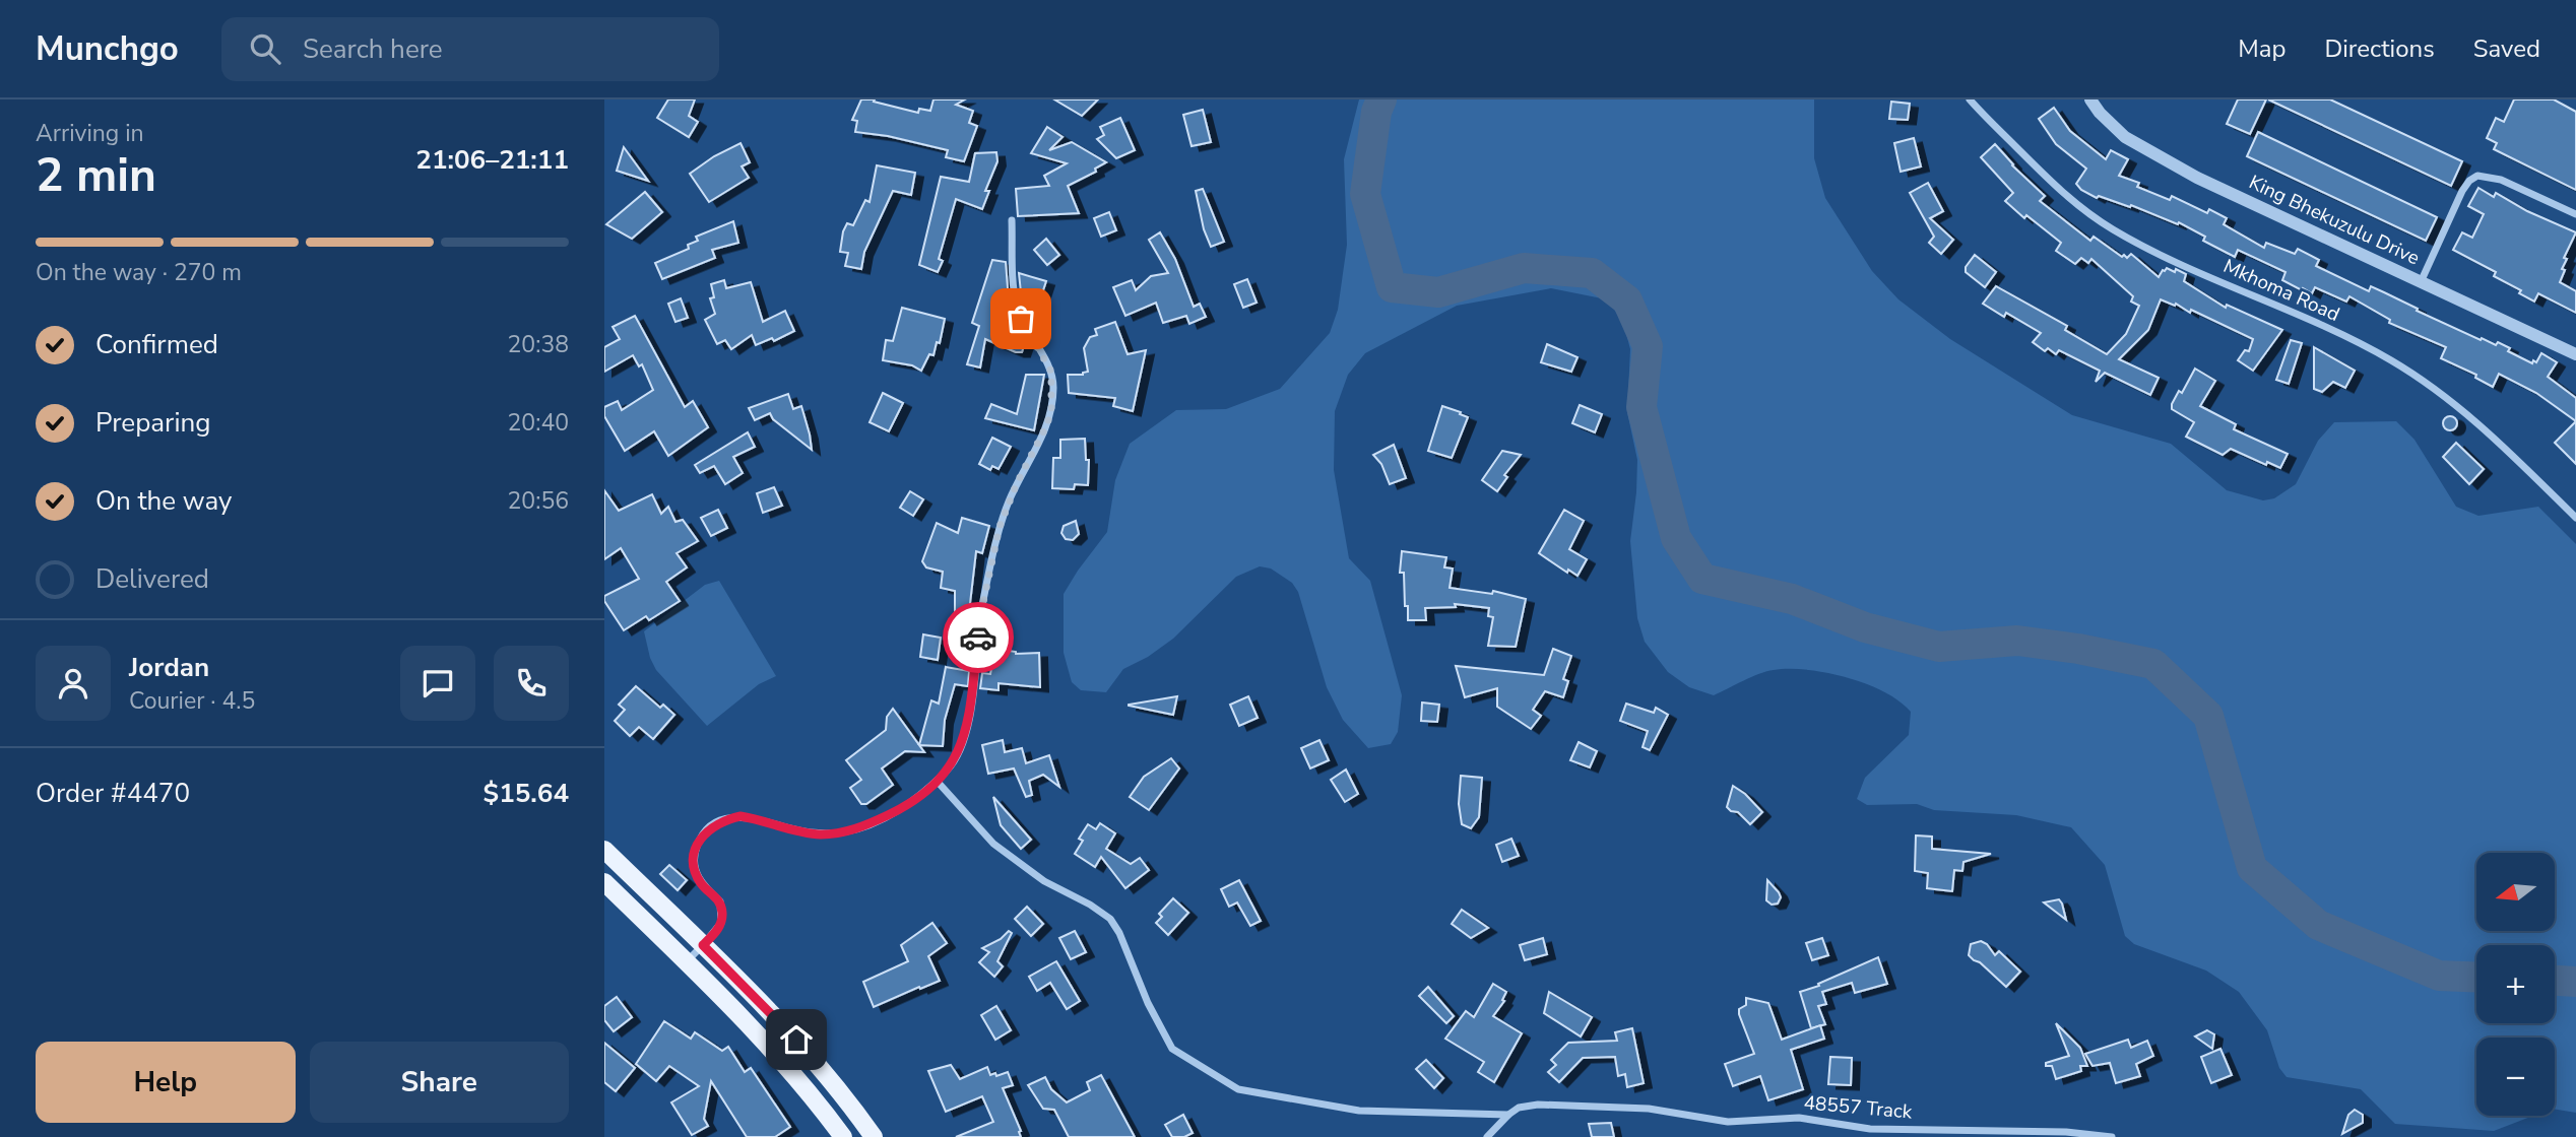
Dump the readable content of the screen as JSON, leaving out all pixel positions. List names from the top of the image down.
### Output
{
  "streets": {
    "street": ["King Bhekuzulu Drive", "Mkhoma Road", "48557 Track"]
  },
  "north": "left",
  "page": {
    "header": "Munchgo",
    "search": "Search here",
    "nav": ["Map", "Directions", "Saved"],
    "heading": ["2 min", "Arriving in", "21:06–21:11"],
    "panel": [
      "Jordan",
      "Courier · 4.5",
      "Order #4470",
      "$15.64"
    ],
    "bar": "On the way · 270 m",
    "list": [
      ["Confirmed", "20:38"],
      ["Preparing", "20:40"],
      ["On the way", "20:56"],
      "Delivered"
    ],
    "map_buttons": ["+", "−"],
    "buttons": ["Help", "Share"]
  }
}
